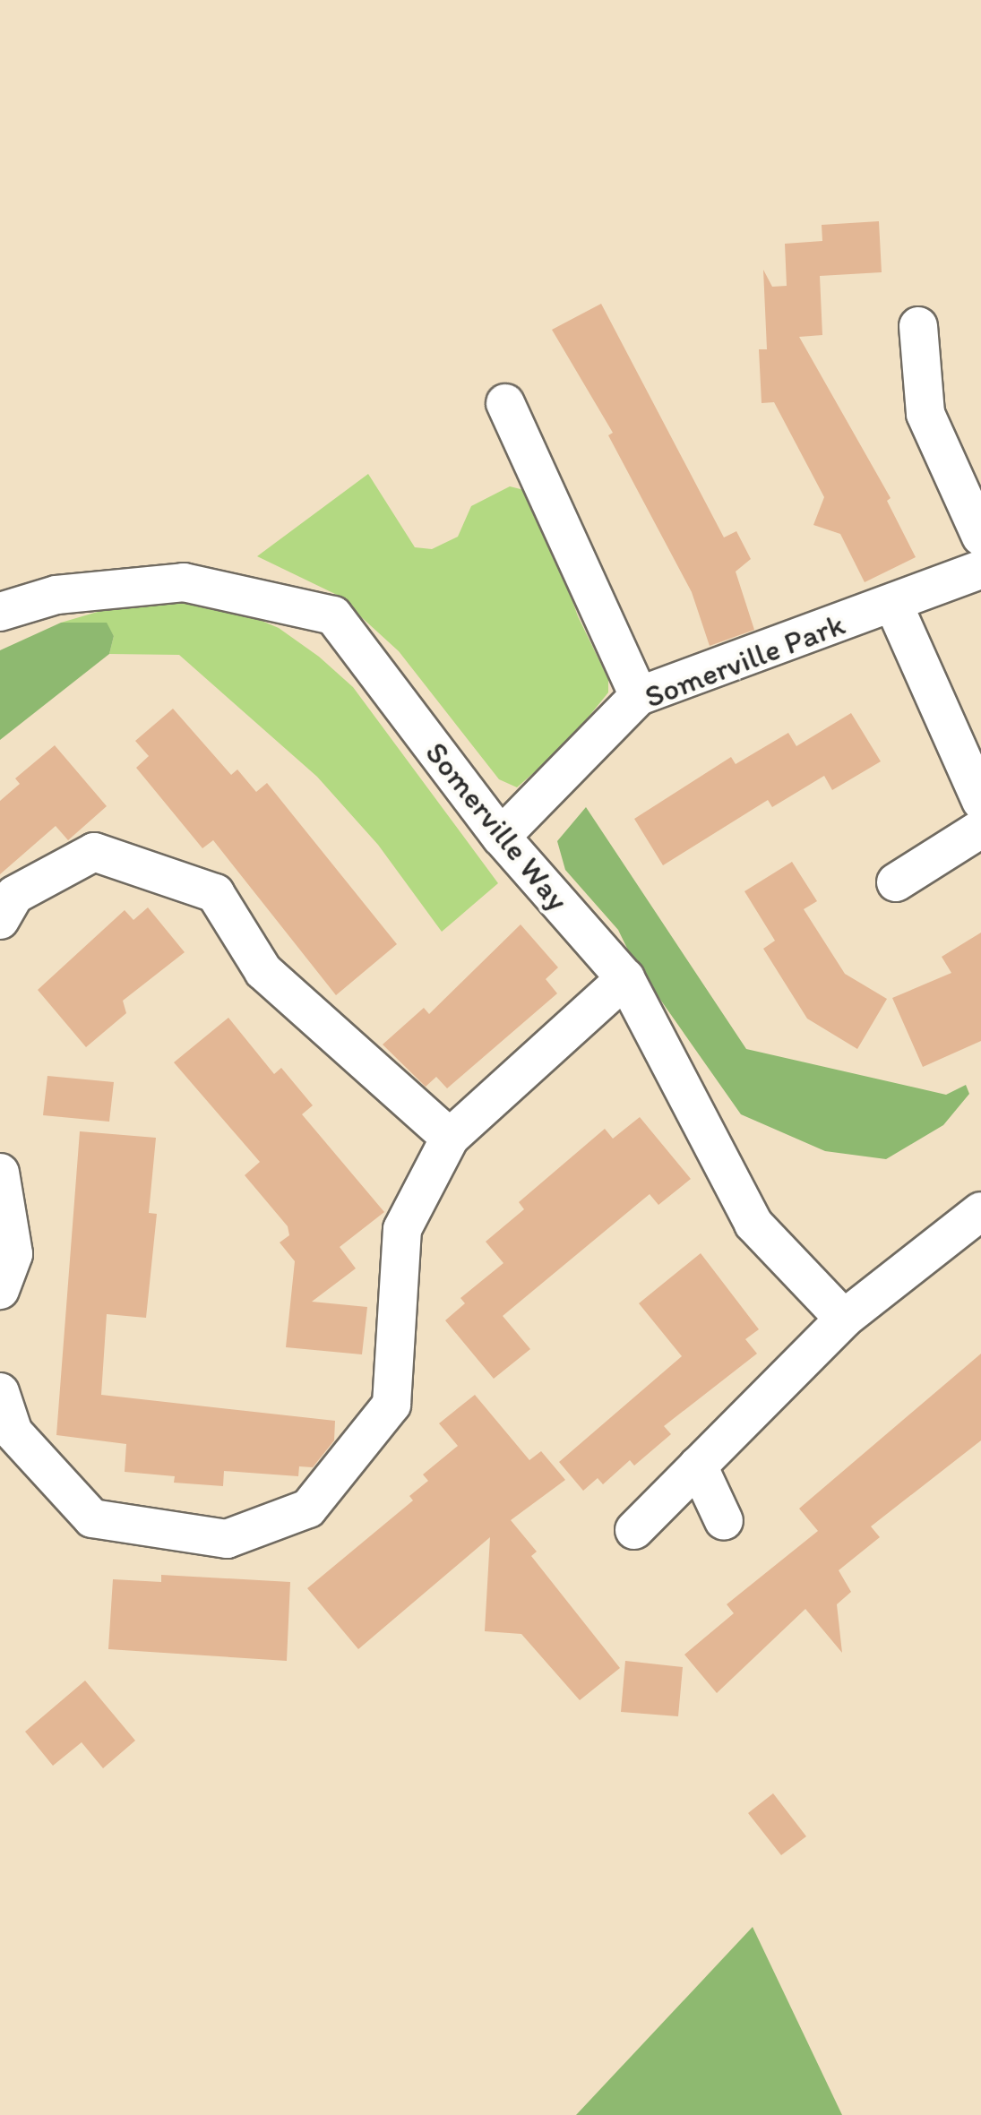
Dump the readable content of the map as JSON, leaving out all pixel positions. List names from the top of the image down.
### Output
{
  "streets": {
    "street": ["Somerville Park", "Somerville Way"]
  },
  "crossings": [
    ["Somerville Park", "Somerville Way"]
  ]
}
